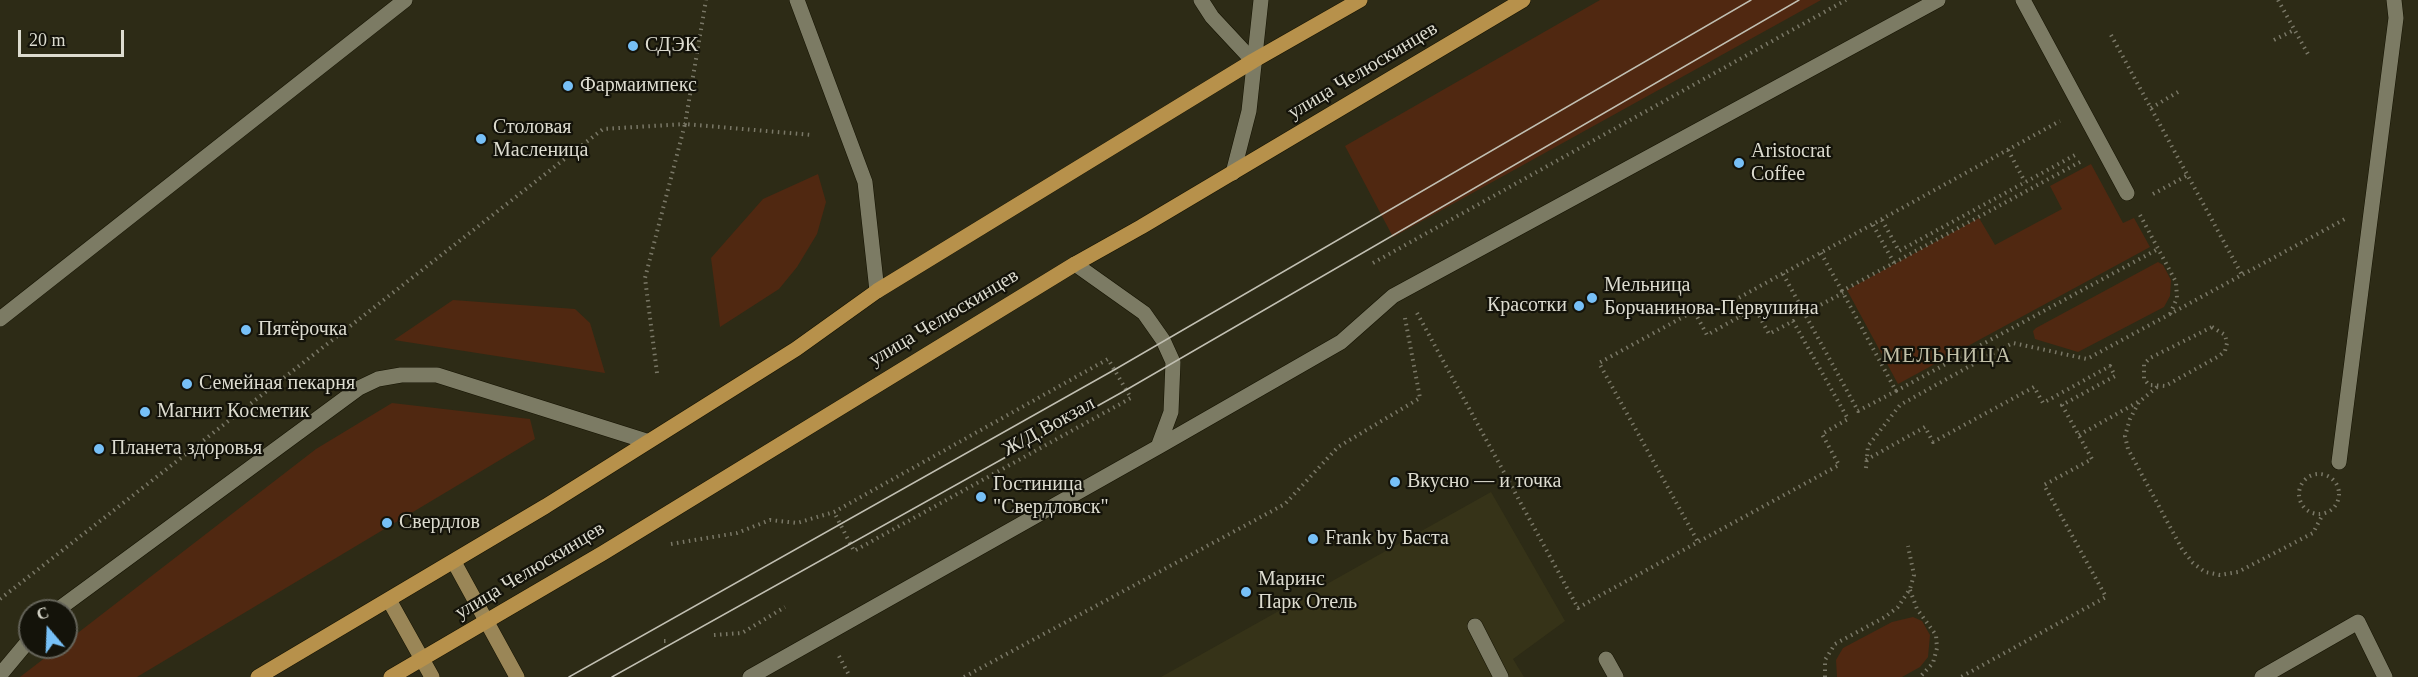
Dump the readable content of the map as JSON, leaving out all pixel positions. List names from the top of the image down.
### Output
{
  "streets": {
    "main road": ["улица Челюскинцев"],
    "path": ["Ж/Д Вокзал"]
  },
  "districts": ["МЕЛЬНИЦА"],
  "places": [
    "СДЭК",
    "Фармаимпекс",
    "Столовая Масленица",
    "Aristocrat Coffee",
    "Мельница Борчанинова-Первушина",
    "Красотки",
    "Пятёрочка",
    "Семейная пекарня",
    "Магнит Косметик",
    "Планета здоровья",
    "Вкусно — и точка",
    "Гостиница \"Свердловск\"",
    "Свердлов",
    "Frank by Баста",
    "Маринс Парк Отель"
  ],
  "scale_bar": "20 m",
  "north": "top"
}
